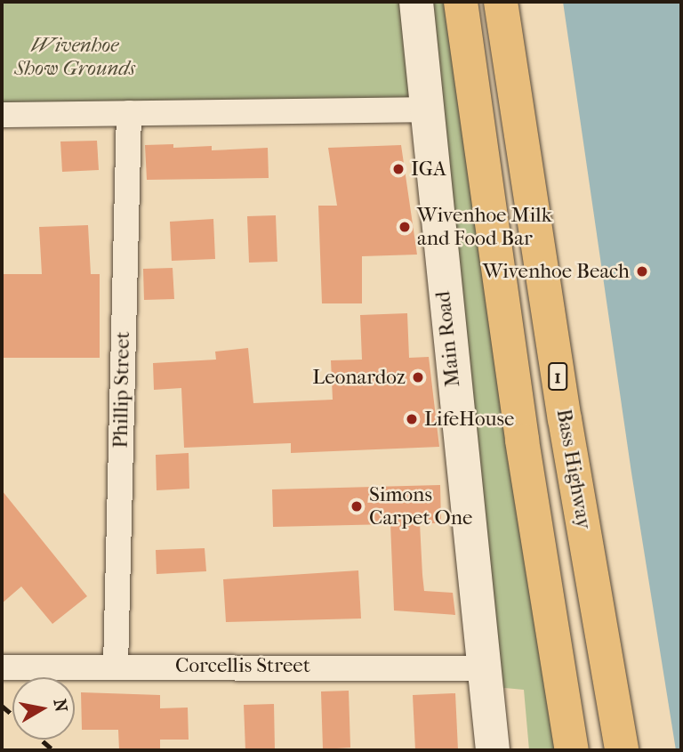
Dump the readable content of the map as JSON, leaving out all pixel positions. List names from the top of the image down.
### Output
{
  "streets": {
    "highway": ["1", "Bass Highway"],
    "street": ["Main Road", "Phillip Street", "Corcellis Street"]
  },
  "crossings": [
    ["Main Road", "Corcellis Street"],
    ["Phillip Street", "Corcellis Street"]
  ],
  "parks": ["Wivenhoe Show Grounds"],
  "places": [
    "IGA",
    "Wivenhoe Milk and Food Bar",
    "Wivenhoe Beach",
    "Leonardoz",
    "LifeHouse",
    "Simons Carpet One"
  ],
  "north": "right"
}
